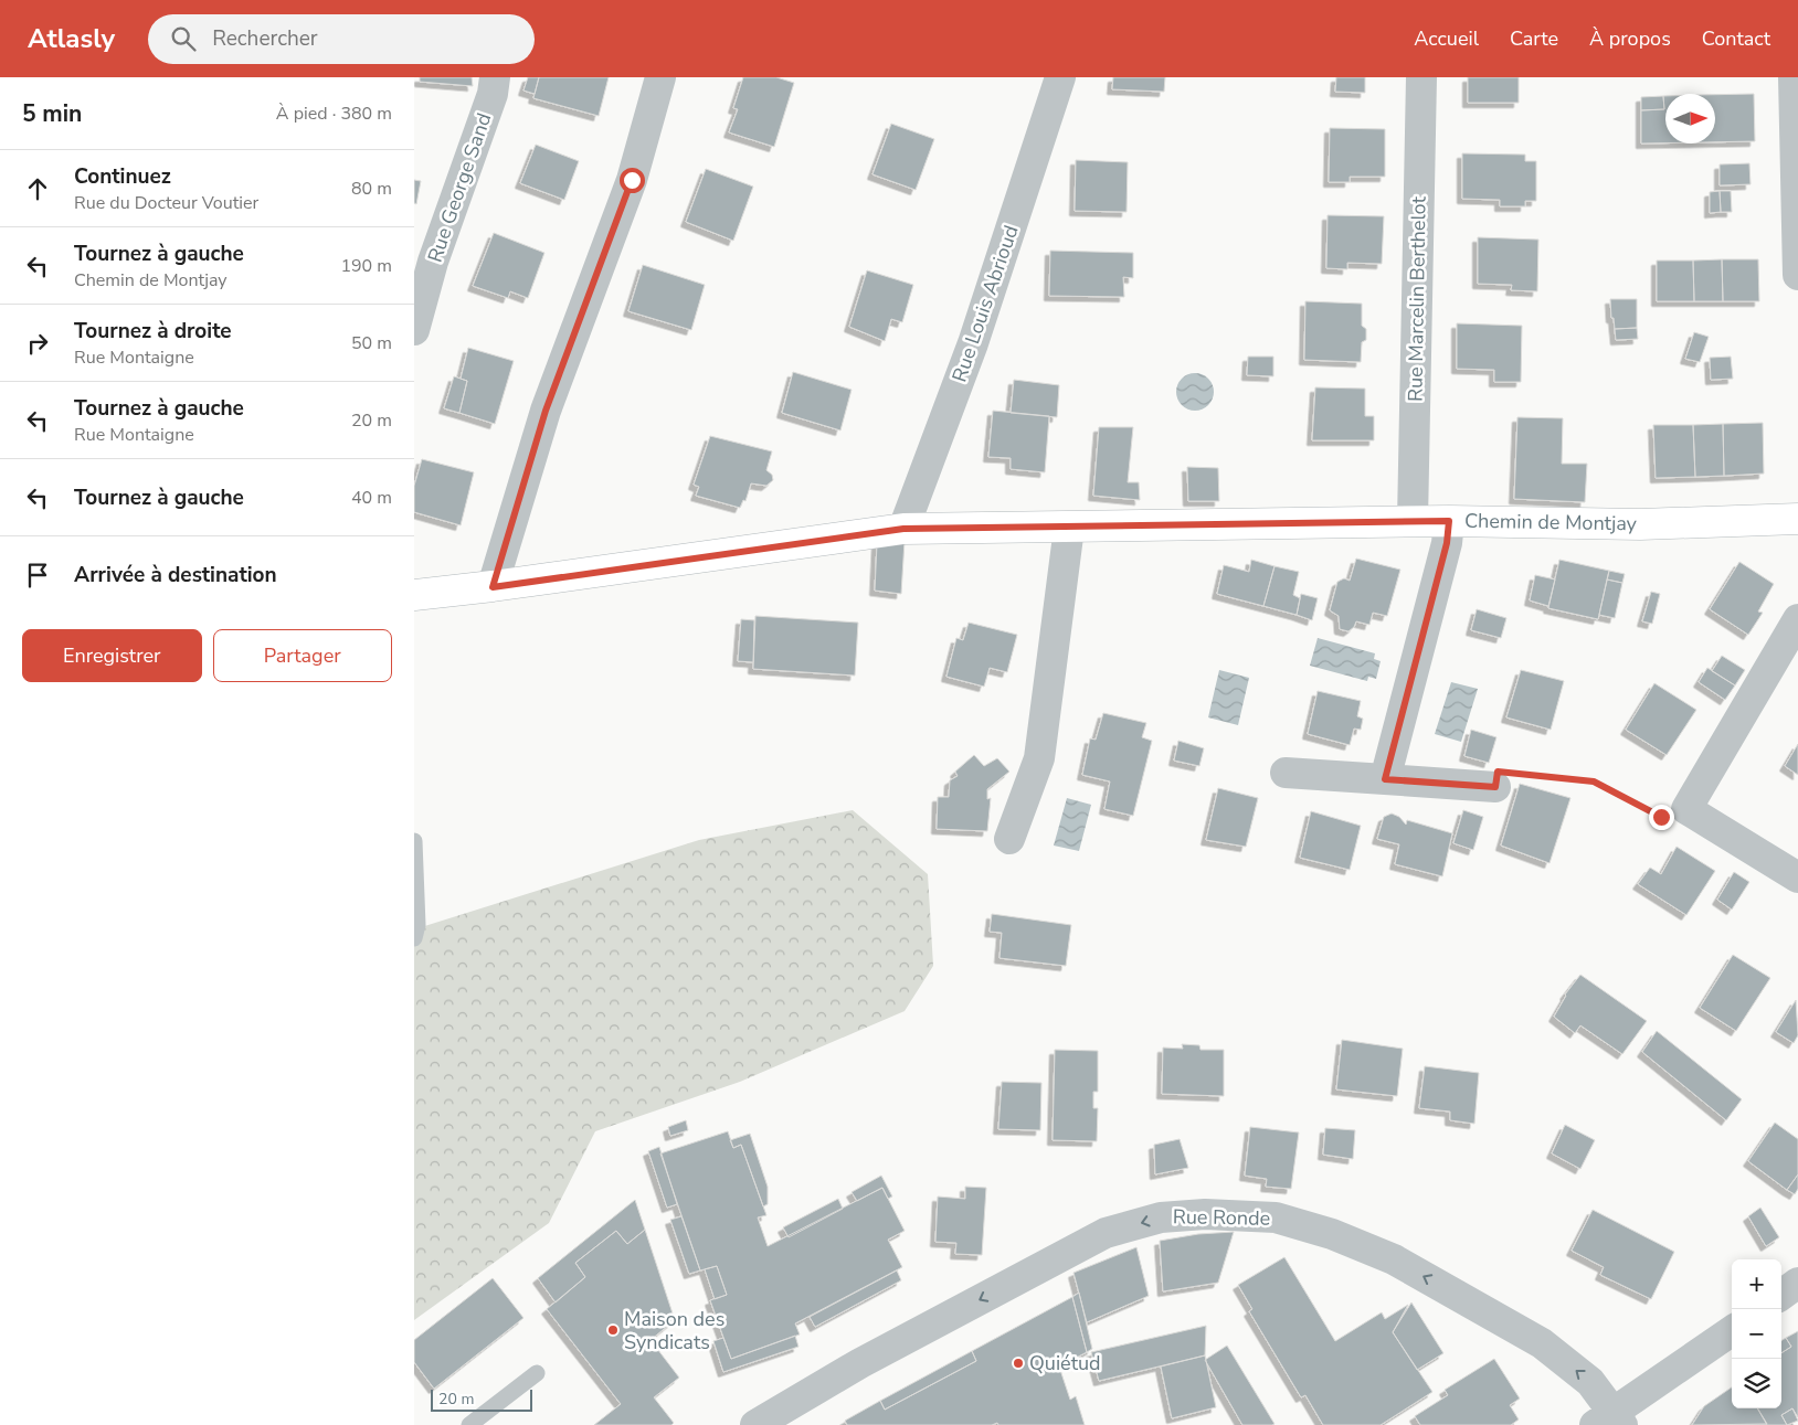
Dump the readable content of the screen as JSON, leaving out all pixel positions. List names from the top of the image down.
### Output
{
  "streets": {
    "street": [
      "Rue George Sand",
      "Rue Marcelin Berthelot",
      "Rue Louis Abrioud",
      "Chemin de Montjay",
      "Rue Ronde"
    ]
  },
  "crossings": [
    ["Rue Marcelin Berthelot", "Chemin de Montjay"],
    ["Rue Louis Abrioud", "Chemin de Montjay"]
  ],
  "one_way": ["Rue Ronde"],
  "places": ["Maison des Syndicats", "Quiétud"],
  "scale_bar": "20 m",
  "north": "right",
  "page": {
    "header": "Atlasly",
    "search": "Rechercher",
    "nav": [
      "Accueil",
      "Carte",
      "À propos",
      "Contact"
    ],
    "heading": ["5 min", "À pied · 380 m"],
    "list": [
      ["Continuez", "Rue du Docteur Voutier", "80 m"],
      ["Tournez à gauche", "Chemin de Montjay", "190 m"],
      ["Tournez à droite", "Rue Montaigne", "50 m"],
      ["Tournez à gauche", "Rue Montaigne", "20 m"],
      ["Tournez à gauche", "40 m"],
      "Arrivée à destination"
    ],
    "buttons": ["Enregistrer", "Partager"],
    "map_buttons": ["+", "−"],
    "scale": "20 m"
  }
}
